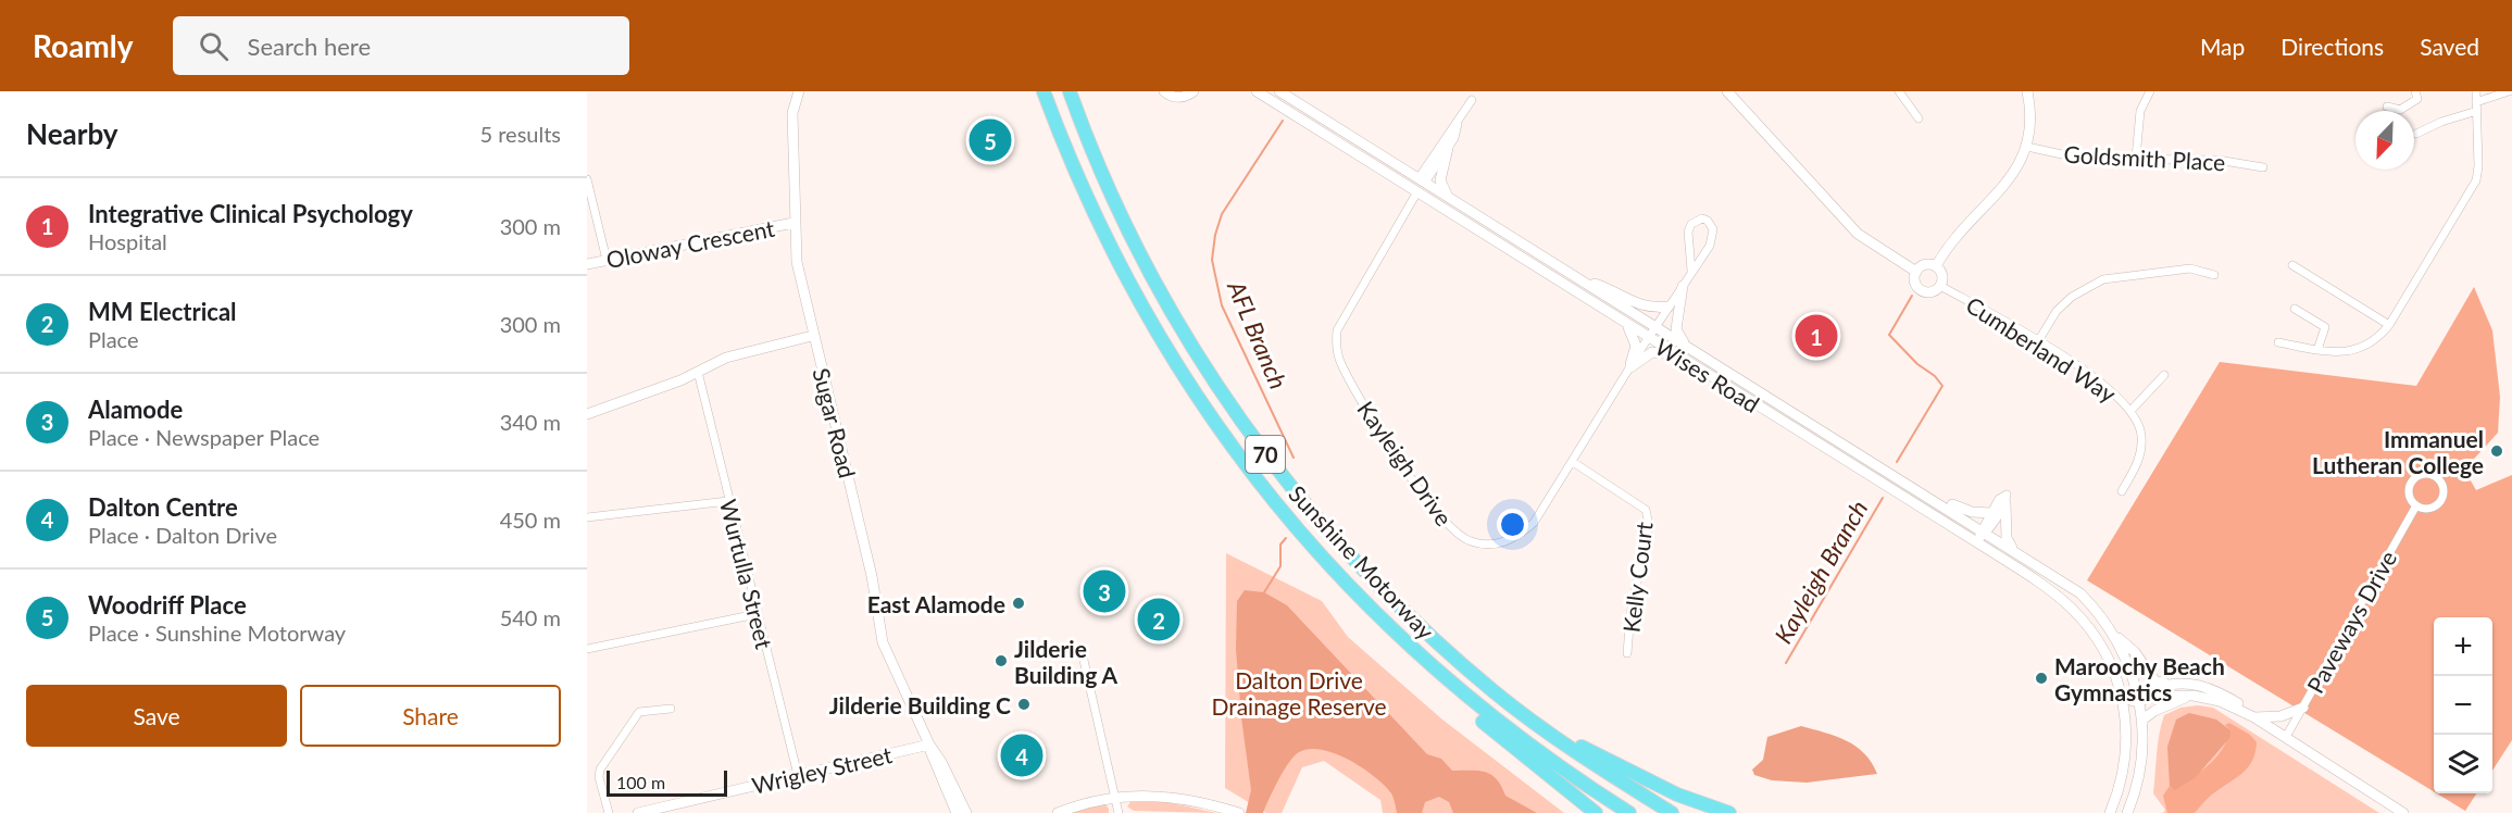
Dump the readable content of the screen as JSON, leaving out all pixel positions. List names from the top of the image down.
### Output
{
  "streets": {
    "highway": ["70", "Sunshine Motorway"],
    "main road": [
      "Oloway Crescent",
      "Wises Road",
      "Sugar Road",
      "Kayleigh Drive",
      "Wrigley Street"
    ],
    "street": [
      "Goldsmith Place",
      "Cumberland Way",
      "Wurtulla Street",
      "Kelly Court",
      "Paveways Drive"
    ]
  },
  "crossings": [
    ["Oloway Crescent", "Sugar Road"],
    ["Wises Road", "Kayleigh Drive"],
    ["Sugar Road", "Wrigley Street"],
    ["Kayleigh Drive", "Kelly Court"],
    ["Wurtulla Street", "Wrigley Street"]
  ],
  "water": ["AFL Branch", "Kayleigh Branch"],
  "parks": ["Dalton Drive Drainage Reserve"],
  "places": [
    "Immanuel Lutheran College",
    "East Alamode",
    "Jilderie Building A",
    "Maroochy Beach Gymnastics",
    "Jilderie Building C"
  ],
  "scale_bar": "100 m",
  "north": "bottom left",
  "page": {
    "header": "Roamly",
    "search": "Search here",
    "nav": ["Map", "Directions", "Saved"],
    "heading": ["Nearby", "5 results"],
    "pins": [
      "5",
      "1",
      "3",
      "2",
      "4"
    ],
    "list": [
      {
        "mark": "1",
        "name": "Integrative Clinical Psychology",
        "note": "Hospital",
        "value": "300 m"
      },
      {
        "mark": "2",
        "name": "MM Electrical",
        "note": "Place",
        "value": "300 m"
      },
      {
        "mark": "3",
        "name": "Alamode",
        "note": "Place · Newspaper Place",
        "value": "340 m"
      },
      {
        "mark": "4",
        "name": "Dalton Centre",
        "note": "Place · Dalton Drive",
        "value": "450 m"
      },
      {
        "mark": "5",
        "name": "Woodriff Place",
        "note": "Place · Sunshine Motorway",
        "value": "540 m"
      }
    ],
    "map_buttons": ["+", "−"],
    "buttons": ["Save", "Share"],
    "scale": "100 m"
  }
}
